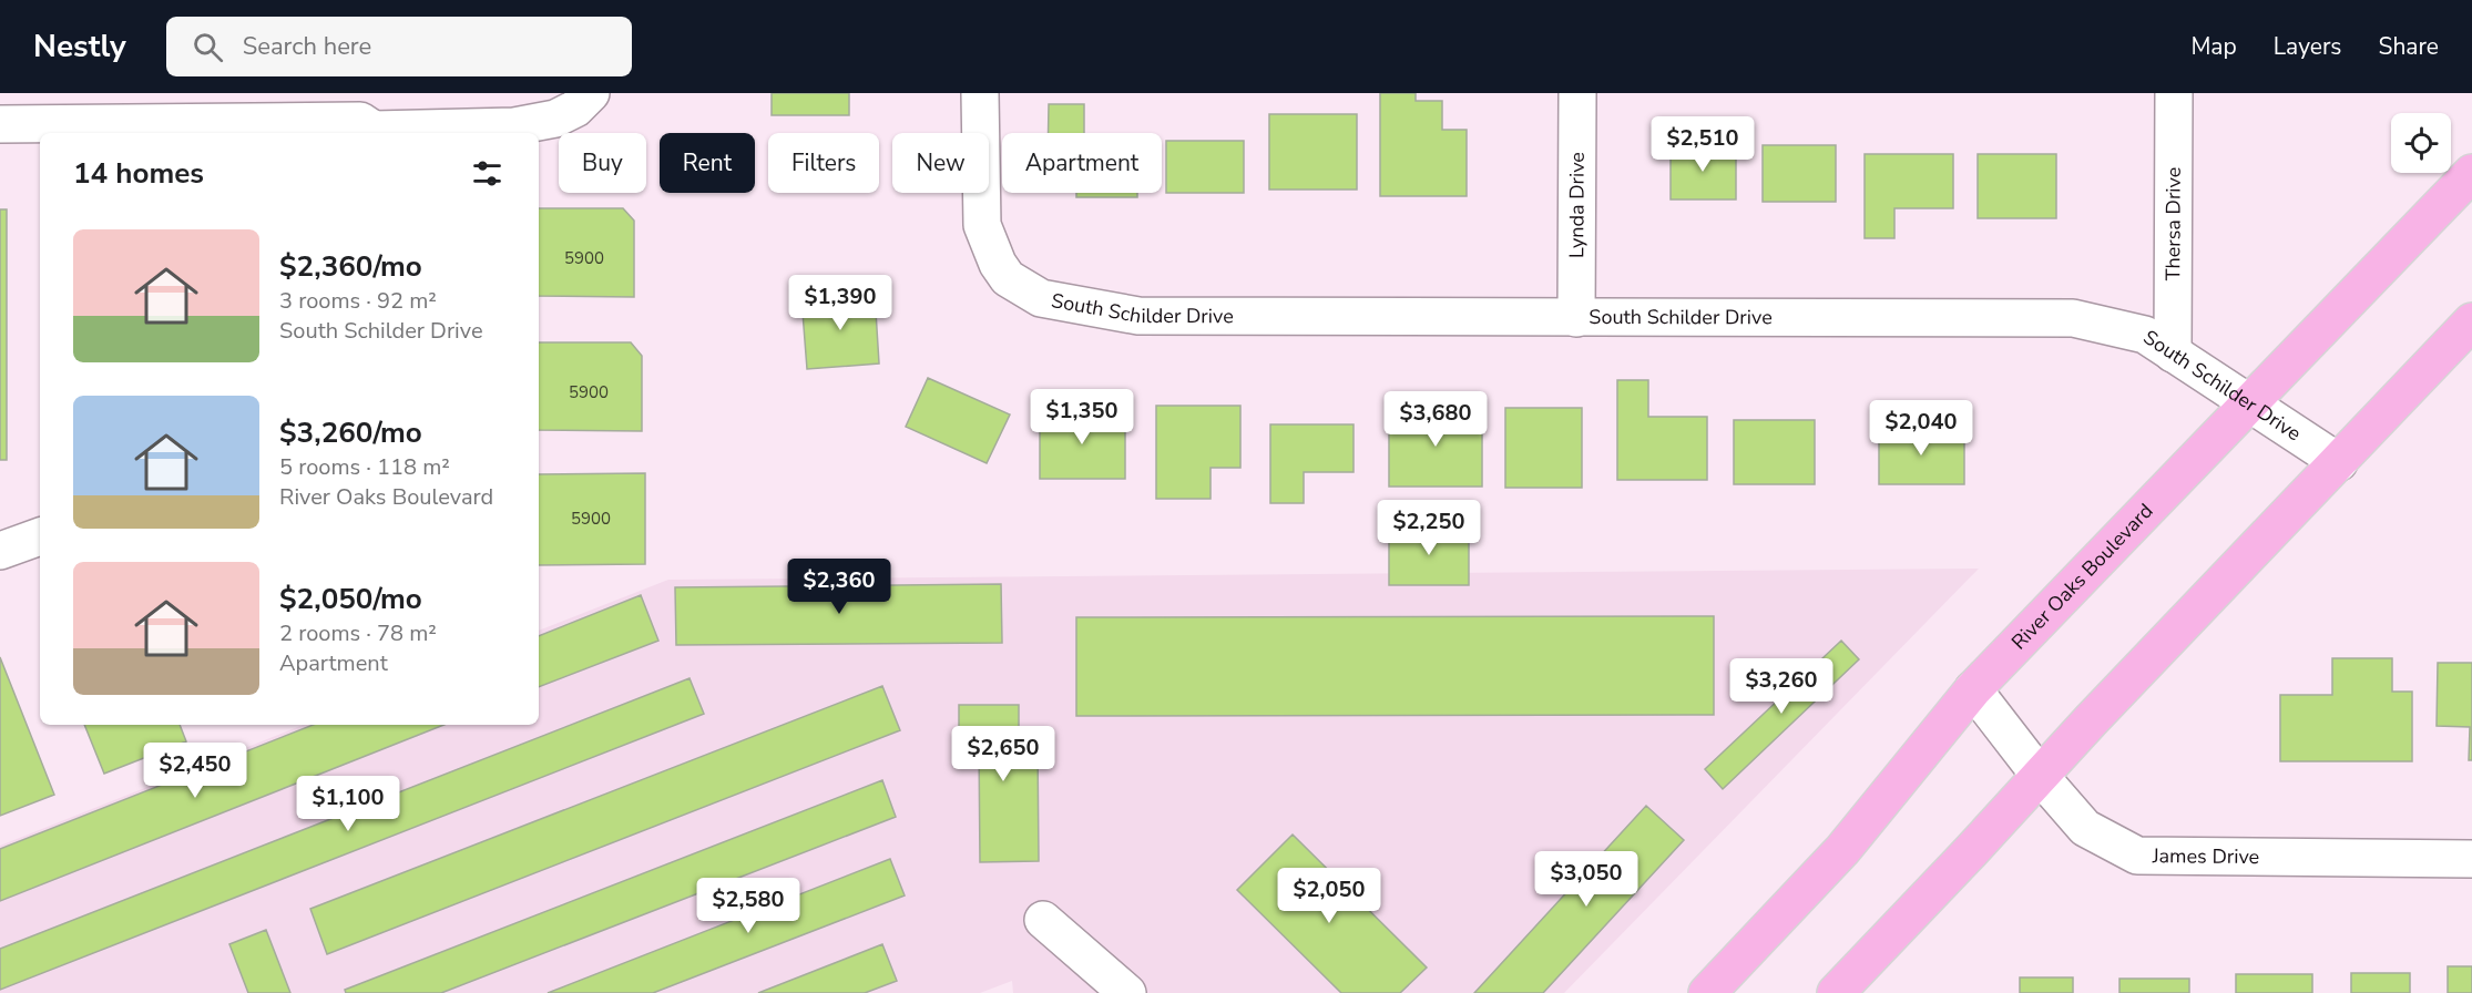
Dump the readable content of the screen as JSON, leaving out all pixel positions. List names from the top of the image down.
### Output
{
  "streets": {
    "main road": ["River Oaks Boulevard"],
    "street": [
      "Lynda Drive",
      "Thersa Drive",
      "South Schilder Drive",
      "James Drive"
    ]
  },
  "crossings": [
    ["Lynda Drive", "South Schilder Drive"],
    ["Thersa Drive", "South Schilder Drive"],
    ["South Schilder Drive", "River Oaks Boulevard"],
    ["River Oaks Boulevard", "James Drive"]
  ],
  "house_numbers": ["5900", "5900", "5900"],
  "page": {
    "header": "Nestly",
    "search": "Search here",
    "nav": ["Map", "Layers", "Share"],
    "price": [
      "$2,510",
      "$1,390",
      "$1,350",
      "$3,680",
      "$2,040",
      "$2,250",
      "$2,360",
      "$3,260",
      "$2,650",
      "$2,450",
      "$1,100",
      "$3,050",
      "$2,050",
      "$2,580"
    ],
    "chip": [
      "Buy",
      "Rent",
      "Filters",
      "New",
      "Apartment"
    ],
    "heading": "14 homes",
    "list": [
      {
        "name": "$2,360/mo",
        "note": "3 rooms · 92 m² · South Schilder Drive"
      },
      {
        "name": "$3,260/mo",
        "note": "5 rooms · 118 m² · River Oaks Boulevard"
      },
      {
        "name": "$2,050/mo",
        "note": "2 rooms · 78 m² · Apartment"
      }
    ]
  }
}
